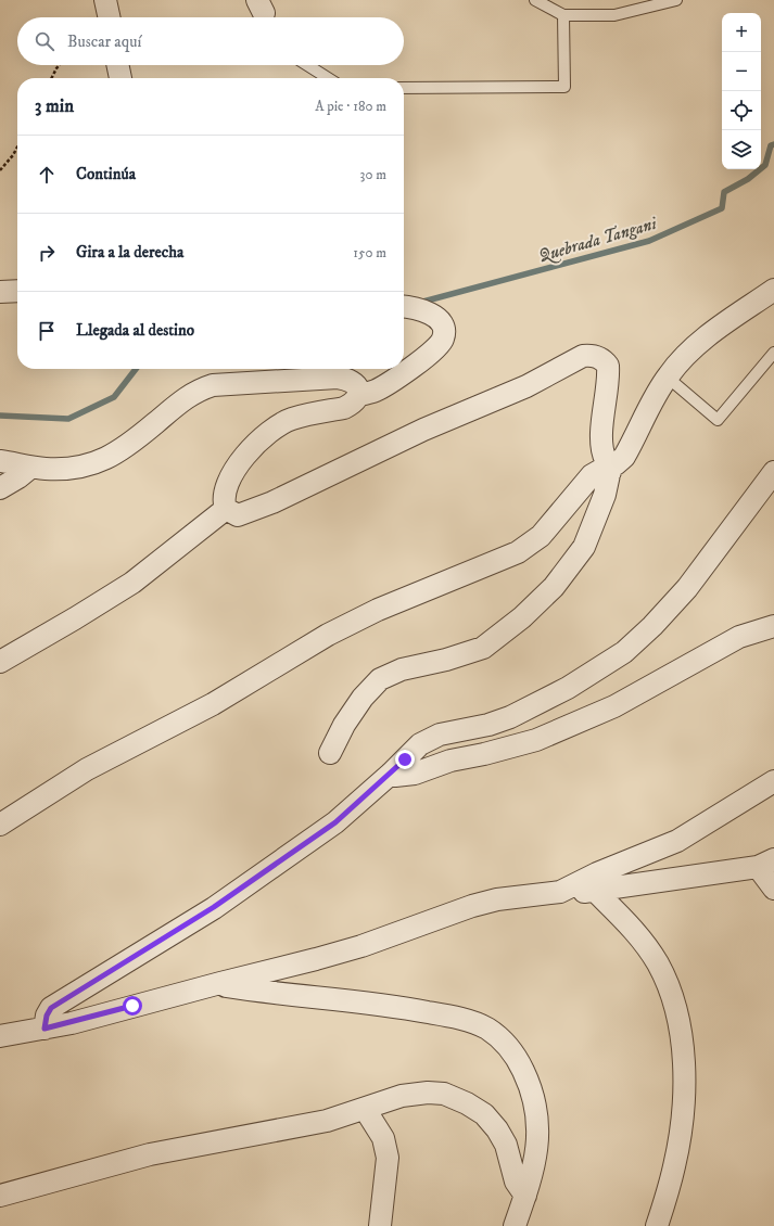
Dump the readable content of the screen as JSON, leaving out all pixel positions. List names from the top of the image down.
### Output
{
  "water": ["Quebrada Tangani"],
  "page": {
    "map_buttons": ["+", "−"],
    "search": "Buscar aquí",
    "heading": ["3 min", "A pie · 180 m"],
    "list": [
      ["Continúa", "30 m"],
      ["Gira a la derecha", "150 m"],
      "Llegada al destino"
    ]
  }
}
